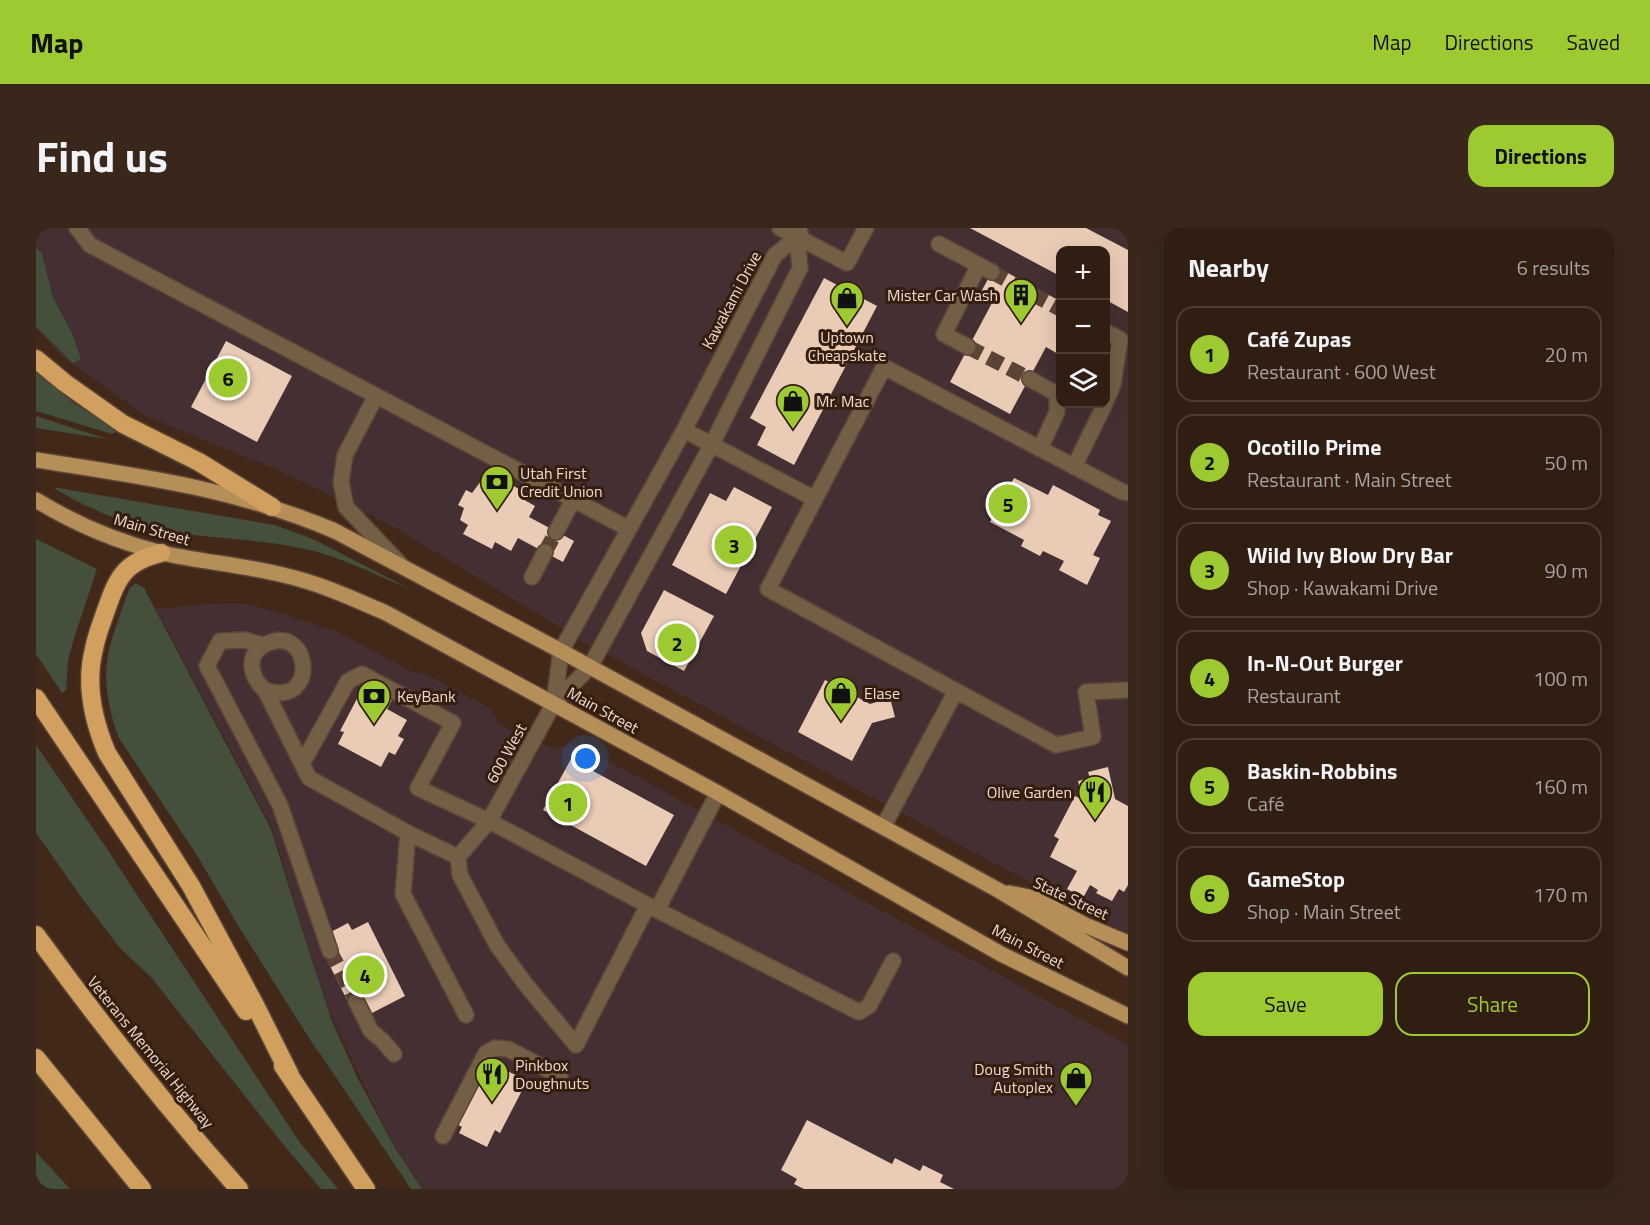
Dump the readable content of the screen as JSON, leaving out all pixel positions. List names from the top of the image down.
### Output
{
  "streets": {
    "highway": ["Veterans Memorial Highway"],
    "main road": ["Main Street", "State Street"],
    "street": ["Kawakami Drive", "600 West"]
  },
  "crossings": [
    ["Kawakami Drive", "Main Street"],
    ["Kawakami Drive", "600 West"],
    ["Main Street", "600 West"],
    ["Main Street", "State Street"]
  ],
  "places": {
    "building": ["Mister Car Wash"],
    "shop": [
      "Uptown Cheapskate",
      "Mr. Mac",
      "Elase",
      "Doug Smith Autoplex"
    ],
    "bank": ["Utah First Credit Union", "KeyBank"],
    "restaurant": ["Olive Garden", "Pinkbox Doughnuts"]
  },
  "page": {
    "header": "Map",
    "nav": ["Map", "Directions", "Saved"],
    "title": "Find us",
    "buttons": [
      "Directions",
      ["Save", "Share"]
    ],
    "heading": ["Nearby", "6 results"],
    "map_buttons": ["+", "−"],
    "list": [
      {
        "mark": "1",
        "name": "Café Zupas",
        "note": "Restaurant · 600 West",
        "value": "20 m"
      },
      {
        "mark": "2",
        "name": "Ocotillo Prime",
        "note": "Restaurant · Main Street",
        "value": "50 m"
      },
      {
        "mark": "3",
        "name": "Wild Ivy Blow Dry Bar",
        "note": "Shop · Kawakami Drive",
        "value": "90 m"
      },
      {
        "mark": "4",
        "name": "In-N-Out Burger",
        "note": "Restaurant",
        "value": "100 m"
      },
      {
        "mark": "5",
        "name": "Baskin-Robbins",
        "note": "Café",
        "value": "160 m"
      },
      {
        "mark": "6",
        "name": "GameStop",
        "note": "Shop · Main Street",
        "value": "170 m"
      }
    ],
    "pins": [
      "6",
      "5",
      "3",
      "2",
      "1",
      "4"
    ]
  }
}
